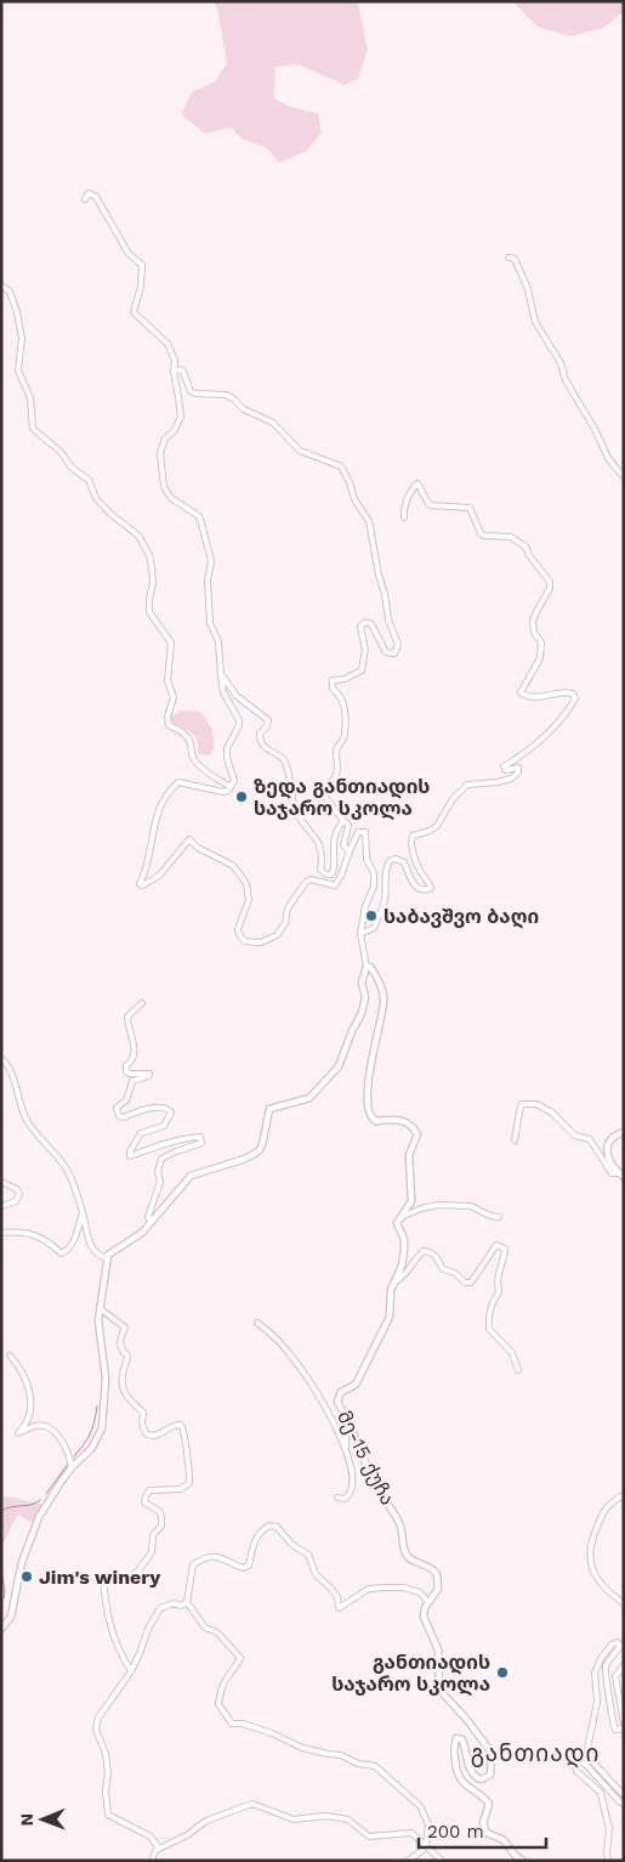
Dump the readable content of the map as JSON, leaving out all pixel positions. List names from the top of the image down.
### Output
{
  "streets": {
    "street": ["მე-15 ქუჩა"]
  },
  "districts": ["განთიადი"],
  "places": [
    "ზედა განთიადის საჯარო სკოლა",
    "საბავშვო ბაღი",
    "Jim's winery",
    "განთიადის საჯარო სკოლა"
  ],
  "scale_bar": "200 m",
  "north": "left"
}
